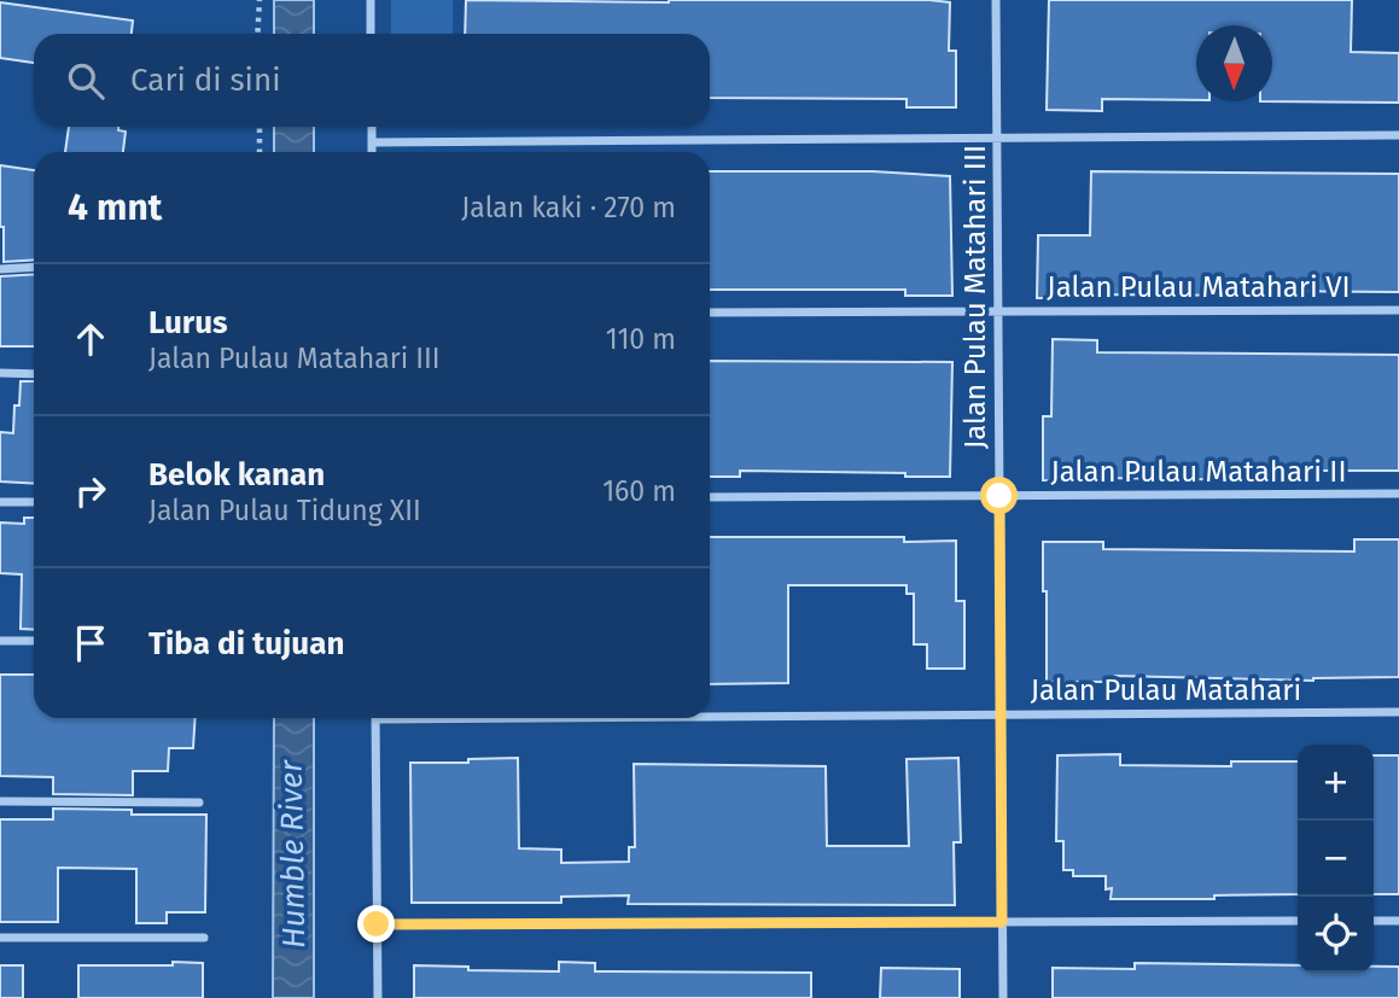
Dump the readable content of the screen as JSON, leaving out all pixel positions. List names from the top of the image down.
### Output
{
  "streets": {
    "street": [
      "Jalan Pulau Matahari VI",
      "Jalan Pulau Matahari III",
      "Jalan Pulau Matahari II",
      "Jalan Pulau Matahari"
    ]
  },
  "crossings": [
    ["Jalan Pulau Matahari VI", "Jalan Pulau Matahari III"],
    ["Jalan Pulau Matahari III", "Jalan Pulau Matahari II"],
    ["Jalan Pulau Matahari III", "Jalan Pulau Matahari"]
  ],
  "water": ["Humble River"],
  "north": "bottom",
  "page": {
    "search": "Cari di sini",
    "heading": ["4 mnt", "Jalan kaki · 270 m"],
    "list": [
      ["Lurus", "Jalan Pulau Matahari III", "110 m"],
      ["Belok kanan", "Jalan Pulau Tidung XII", "160 m"],
      "Tiba di tujuan"
    ],
    "map_buttons": ["+", "−"]
  }
}
